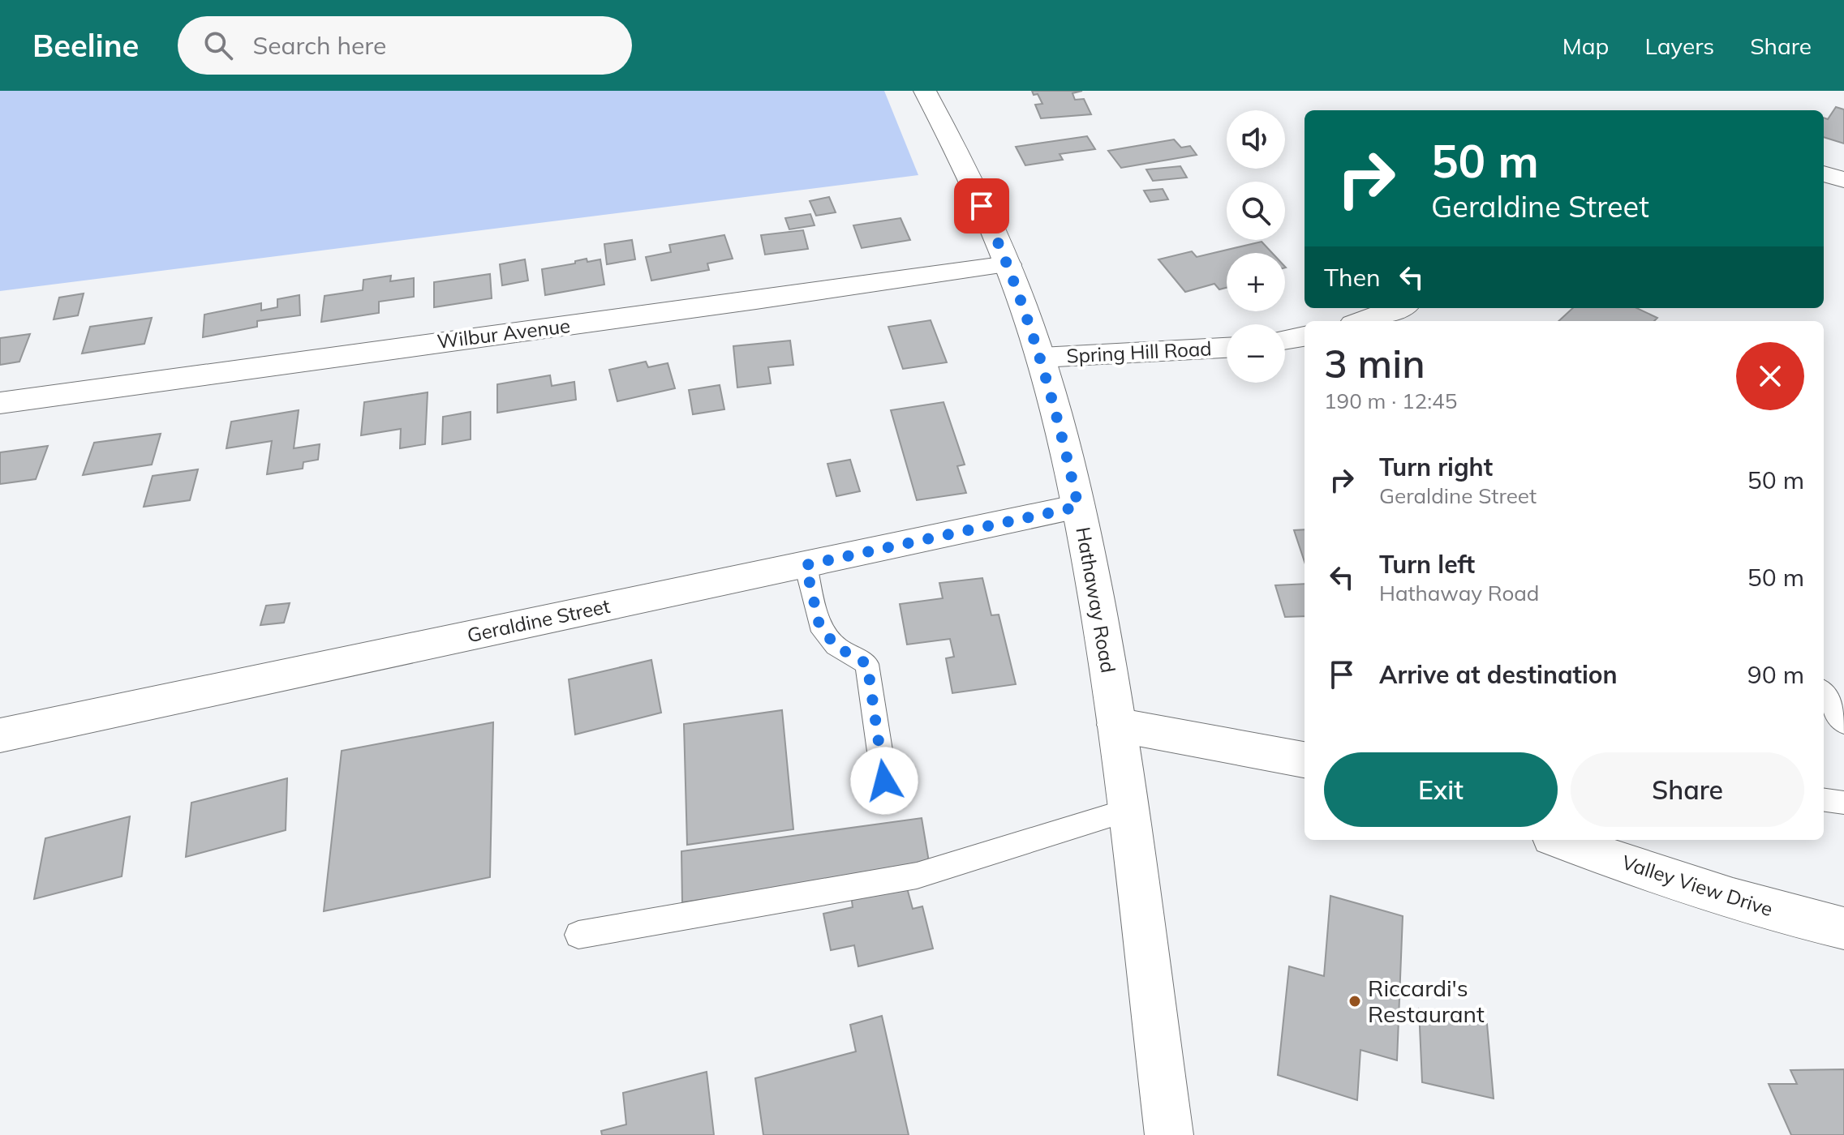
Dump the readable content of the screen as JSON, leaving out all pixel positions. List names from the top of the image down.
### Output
{
  "streets": {
    "street": [
      "Wilbur Avenue",
      "Spring Hill Road",
      "Hathaway Road",
      "Geraldine Street",
      "Valley View Drive"
    ]
  },
  "crossings": [
    ["Wilbur Avenue", "Hathaway Road"],
    ["Spring Hill Road", "Hathaway Road"],
    ["Hathaway Road", "Geraldine Street"]
  ],
  "places": ["Riccardi's Restaurant"],
  "page": {
    "header": "Beeline",
    "search": "Search here",
    "nav": ["Map", "Layers", "Share"],
    "map_buttons": ["+", "−"],
    "turn": ["50 m", "Geraldine Street"],
    "then": "Then",
    "heading": ["3 min", "190 m · 12:45"],
    "list": [
      {
        "name": "Turn right",
        "note": "Geraldine Street",
        "value": "50 m"
      },
      {
        "name": "Turn left",
        "note": "Hathaway Road",
        "value": "50 m"
      },
      {
        "name": "Arrive at destination",
        "value": "90 m"
      }
    ],
    "buttons": ["Exit", "Share"]
  }
}
